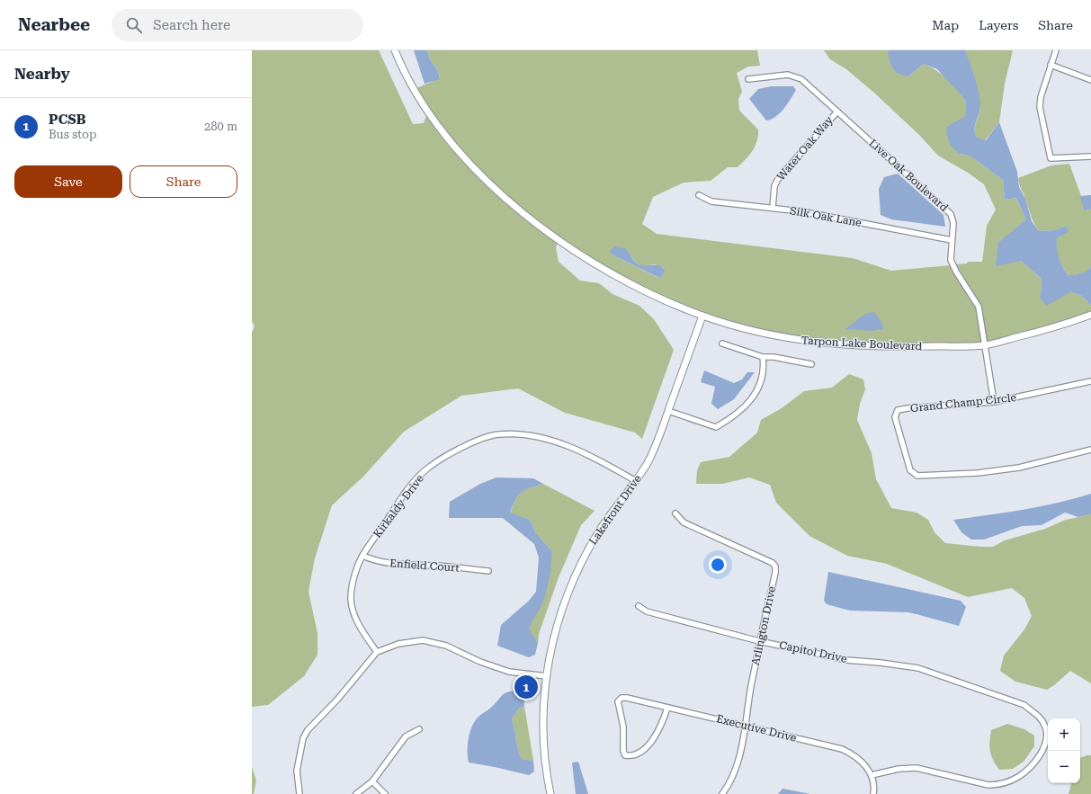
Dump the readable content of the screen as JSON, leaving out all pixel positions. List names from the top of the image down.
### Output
{
  "streets": {
    "street": [
      "Water Oak Way",
      "Live Oak Boulevard",
      "Silk Oak Lane",
      "Tarpon Lake Boulevard",
      "Grand Champ Circle",
      "Kirkaldy Drive",
      "Lakefront Drive",
      "Enfield Court",
      "Arlington Drive",
      "Capitol Drive",
      "Executive Drive"
    ]
  },
  "crossings": [
    ["Water Oak Way", "Live Oak Boulevard"],
    ["Water Oak Way", "Silk Oak Lane"],
    ["Live Oak Boulevard", "Silk Oak Lane"],
    ["Live Oak Boulevard", "Tarpon Lake Boulevard"],
    ["Live Oak Boulevard", "Grand Champ Circle"],
    ["Tarpon Lake Boulevard", "Lakefront Drive"],
    ["Kirkaldy Drive", "Lakefront Drive"],
    ["Kirkaldy Drive", "Enfield Court"],
    ["Arlington Drive", "Capitol Drive"],
    ["Arlington Drive", "Executive Drive"],
    ["Capitol Drive", "Executive Drive"]
  ],
  "page": {
    "header": "Nearbee",
    "search": "Search here",
    "nav": ["Map", "Layers", "Share"],
    "heading": "Nearby",
    "list": [
      {
        "mark": "1",
        "name": "PCSB",
        "note": "Bus stop",
        "value": "280 m"
      }
    ],
    "buttons": ["Save", "Share"],
    "pins": "1",
    "map_buttons": ["+", "−"]
  }
}
